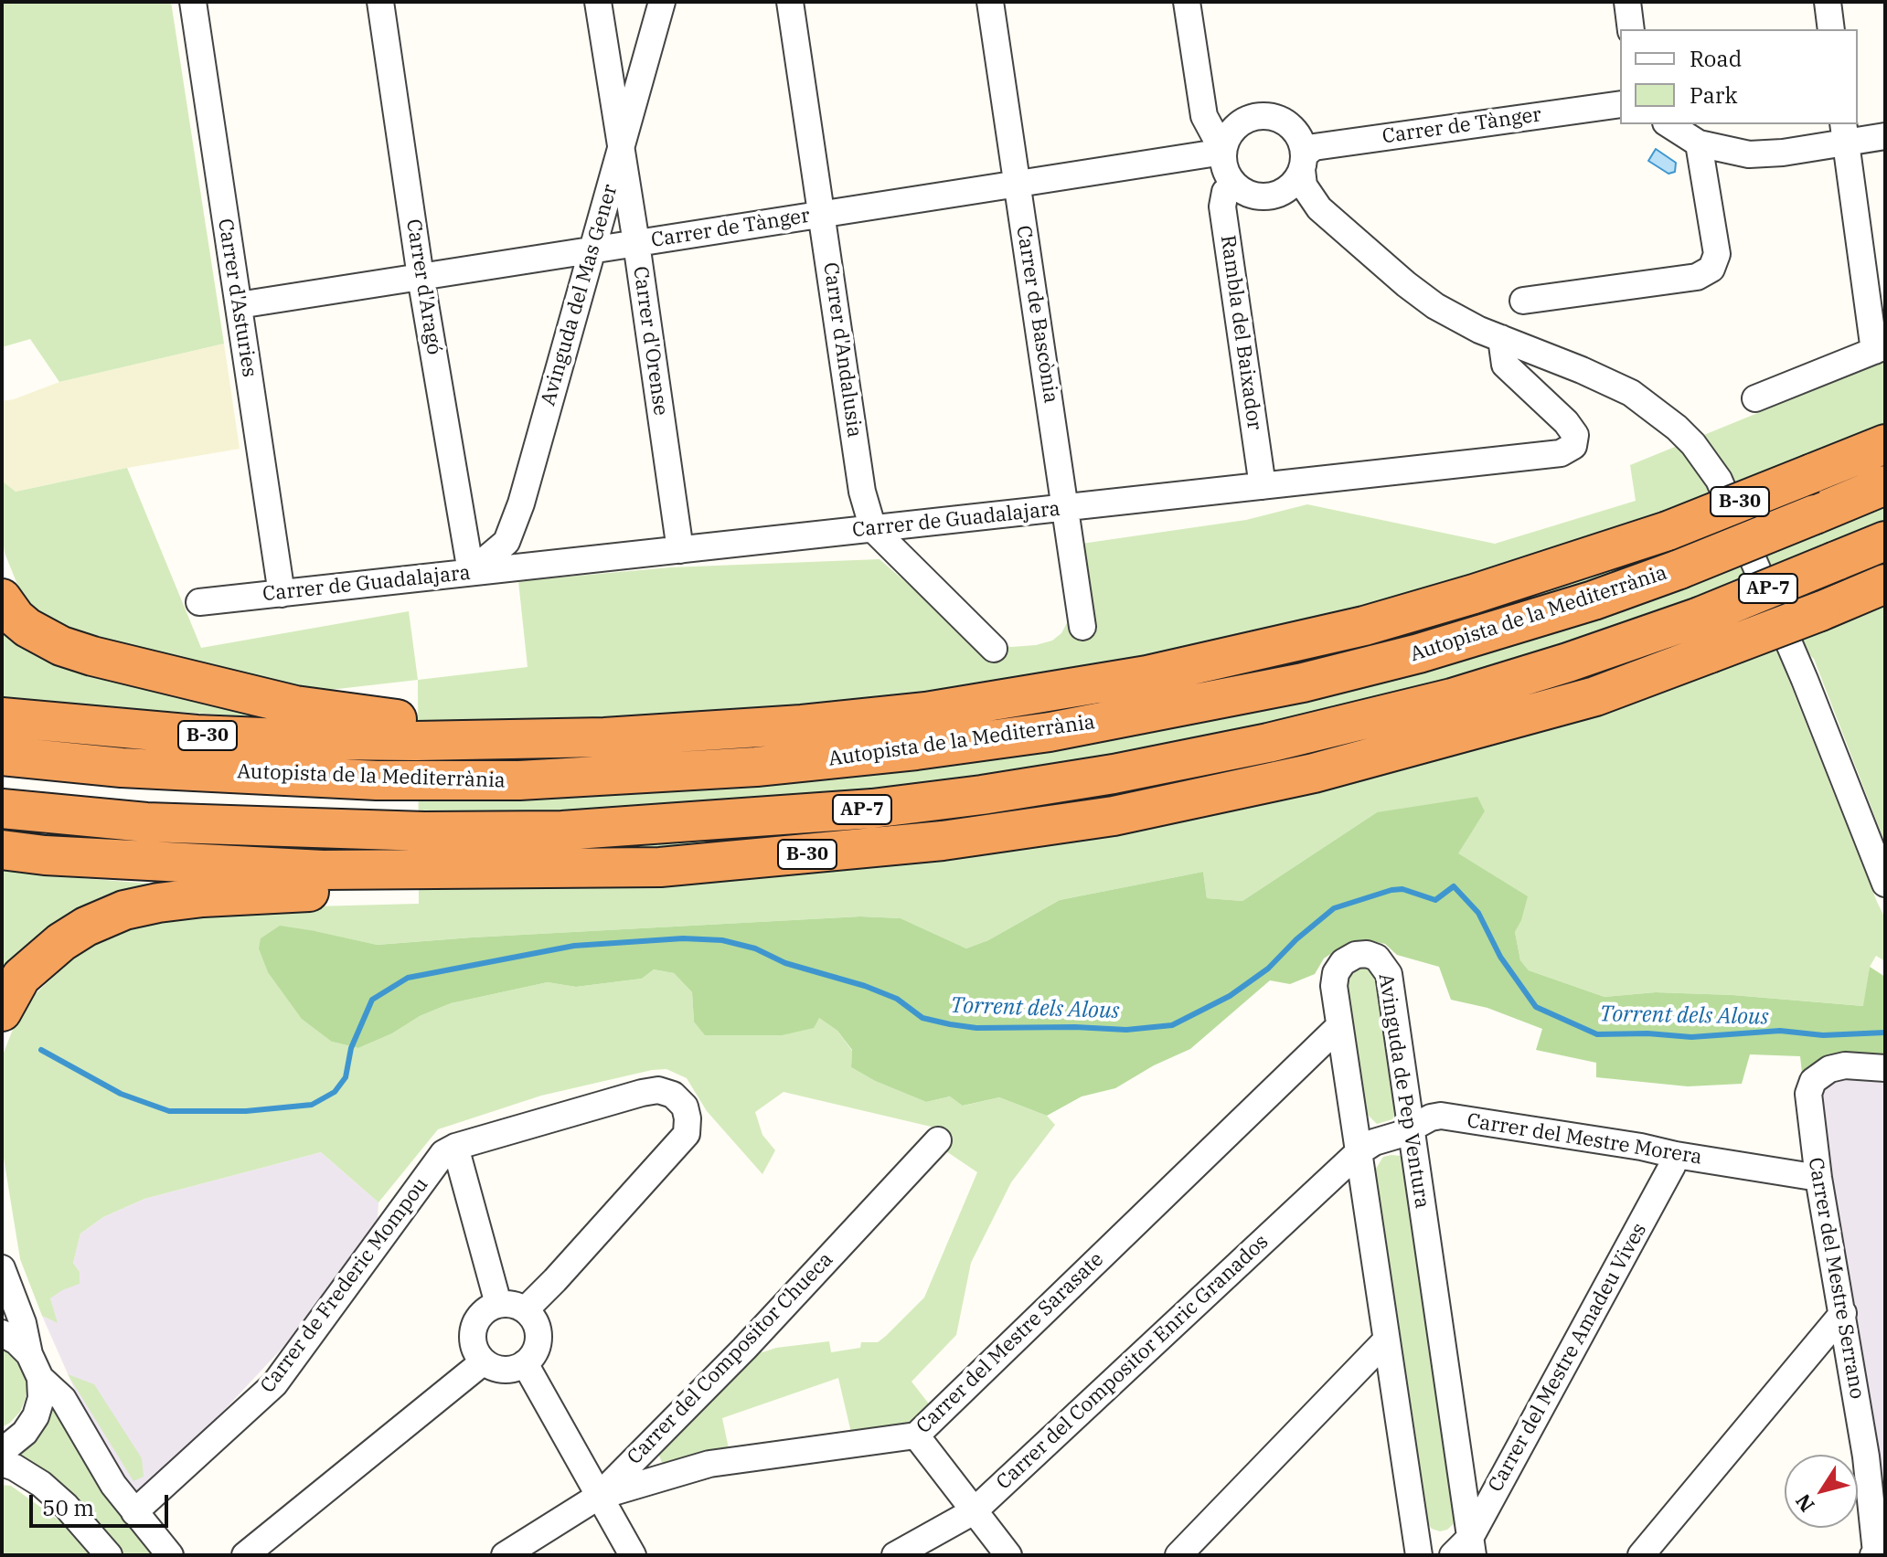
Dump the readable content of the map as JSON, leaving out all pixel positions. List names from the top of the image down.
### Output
{
  "streets": {
    "highway": ["B-30", "AP-7", "Autopista de la Mediterrània"],
    "street": [
      "Carrer de Tànger",
      "Carrer d'Aragó",
      "Avinguda del Mas Gener",
      "Carrer d'Asturies",
      "Carrer de Bascònia",
      "Rambla del Baixador",
      "Carrer d'Orense",
      "Carrer d'Andalusia",
      "Carrer de Guadalajara",
      "Avinguda de Pep Ventura",
      "Carrer del Mestre Morera",
      "Carrer del Mestre Serrano",
      "Carrer de Frederic Mompou",
      "Carrer del Mestre Sarasate",
      "Carrer del Mestre Amadeu Vives",
      "Carrer del Compositor Chueca",
      "Carrer del Compositor Enric Granados"
    ]
  },
  "crossings": [
    ["Carrer de Tànger", "Carrer d'Aragó"],
    ["Carrer de Tànger", "Avinguda del Mas Gener"],
    ["Carrer de Tànger", "Carrer d'Asturies"],
    ["Carrer de Tànger", "Carrer de Bascònia"],
    ["Carrer de Tànger", "Rambla del Baixador"],
    ["Carrer de Tànger", "Carrer d'Orense"],
    ["Carrer de Tànger", "Carrer d'Andalusia"],
    ["Carrer d'Aragó", "Avinguda del Mas Gener"],
    ["Carrer d'Aragó", "Carrer de Guadalajara"],
    ["Avinguda del Mas Gener", "Carrer d'Orense"],
    ["Avinguda del Mas Gener", "Carrer de Guadalajara"],
    ["Carrer d'Asturies", "Carrer de Guadalajara"],
    ["Carrer de Bascònia", "Carrer de Guadalajara"],
    ["Rambla del Baixador", "Carrer de Guadalajara"],
    ["Carrer d'Orense", "Carrer de Guadalajara"],
    ["Carrer d'Andalusia", "Carrer de Guadalajara"],
    ["Avinguda de Pep Ventura", "Carrer del Mestre Morera"],
    ["Avinguda de Pep Ventura", "Carrer del Mestre Sarasate"],
    ["Avinguda de Pep Ventura", "Carrer del Mestre Amadeu Vives"],
    ["Avinguda de Pep Ventura", "Carrer del Compositor Enric Granados"],
    ["Carrer del Mestre Morera", "Carrer del Mestre Serrano"],
    ["Carrer del Mestre Morera", "Carrer del Mestre Amadeu Vives"],
    ["Carrer del Mestre Morera", "Carrer del Compositor Enric Granados"],
    ["Carrer del Mestre Sarasate", "Carrer del Compositor Chueca"]
  ],
  "water": ["Torrent dels Alous"],
  "legend": ["Road", "Park"],
  "scale_bar": "50 m",
  "north": "bottom left"
}
